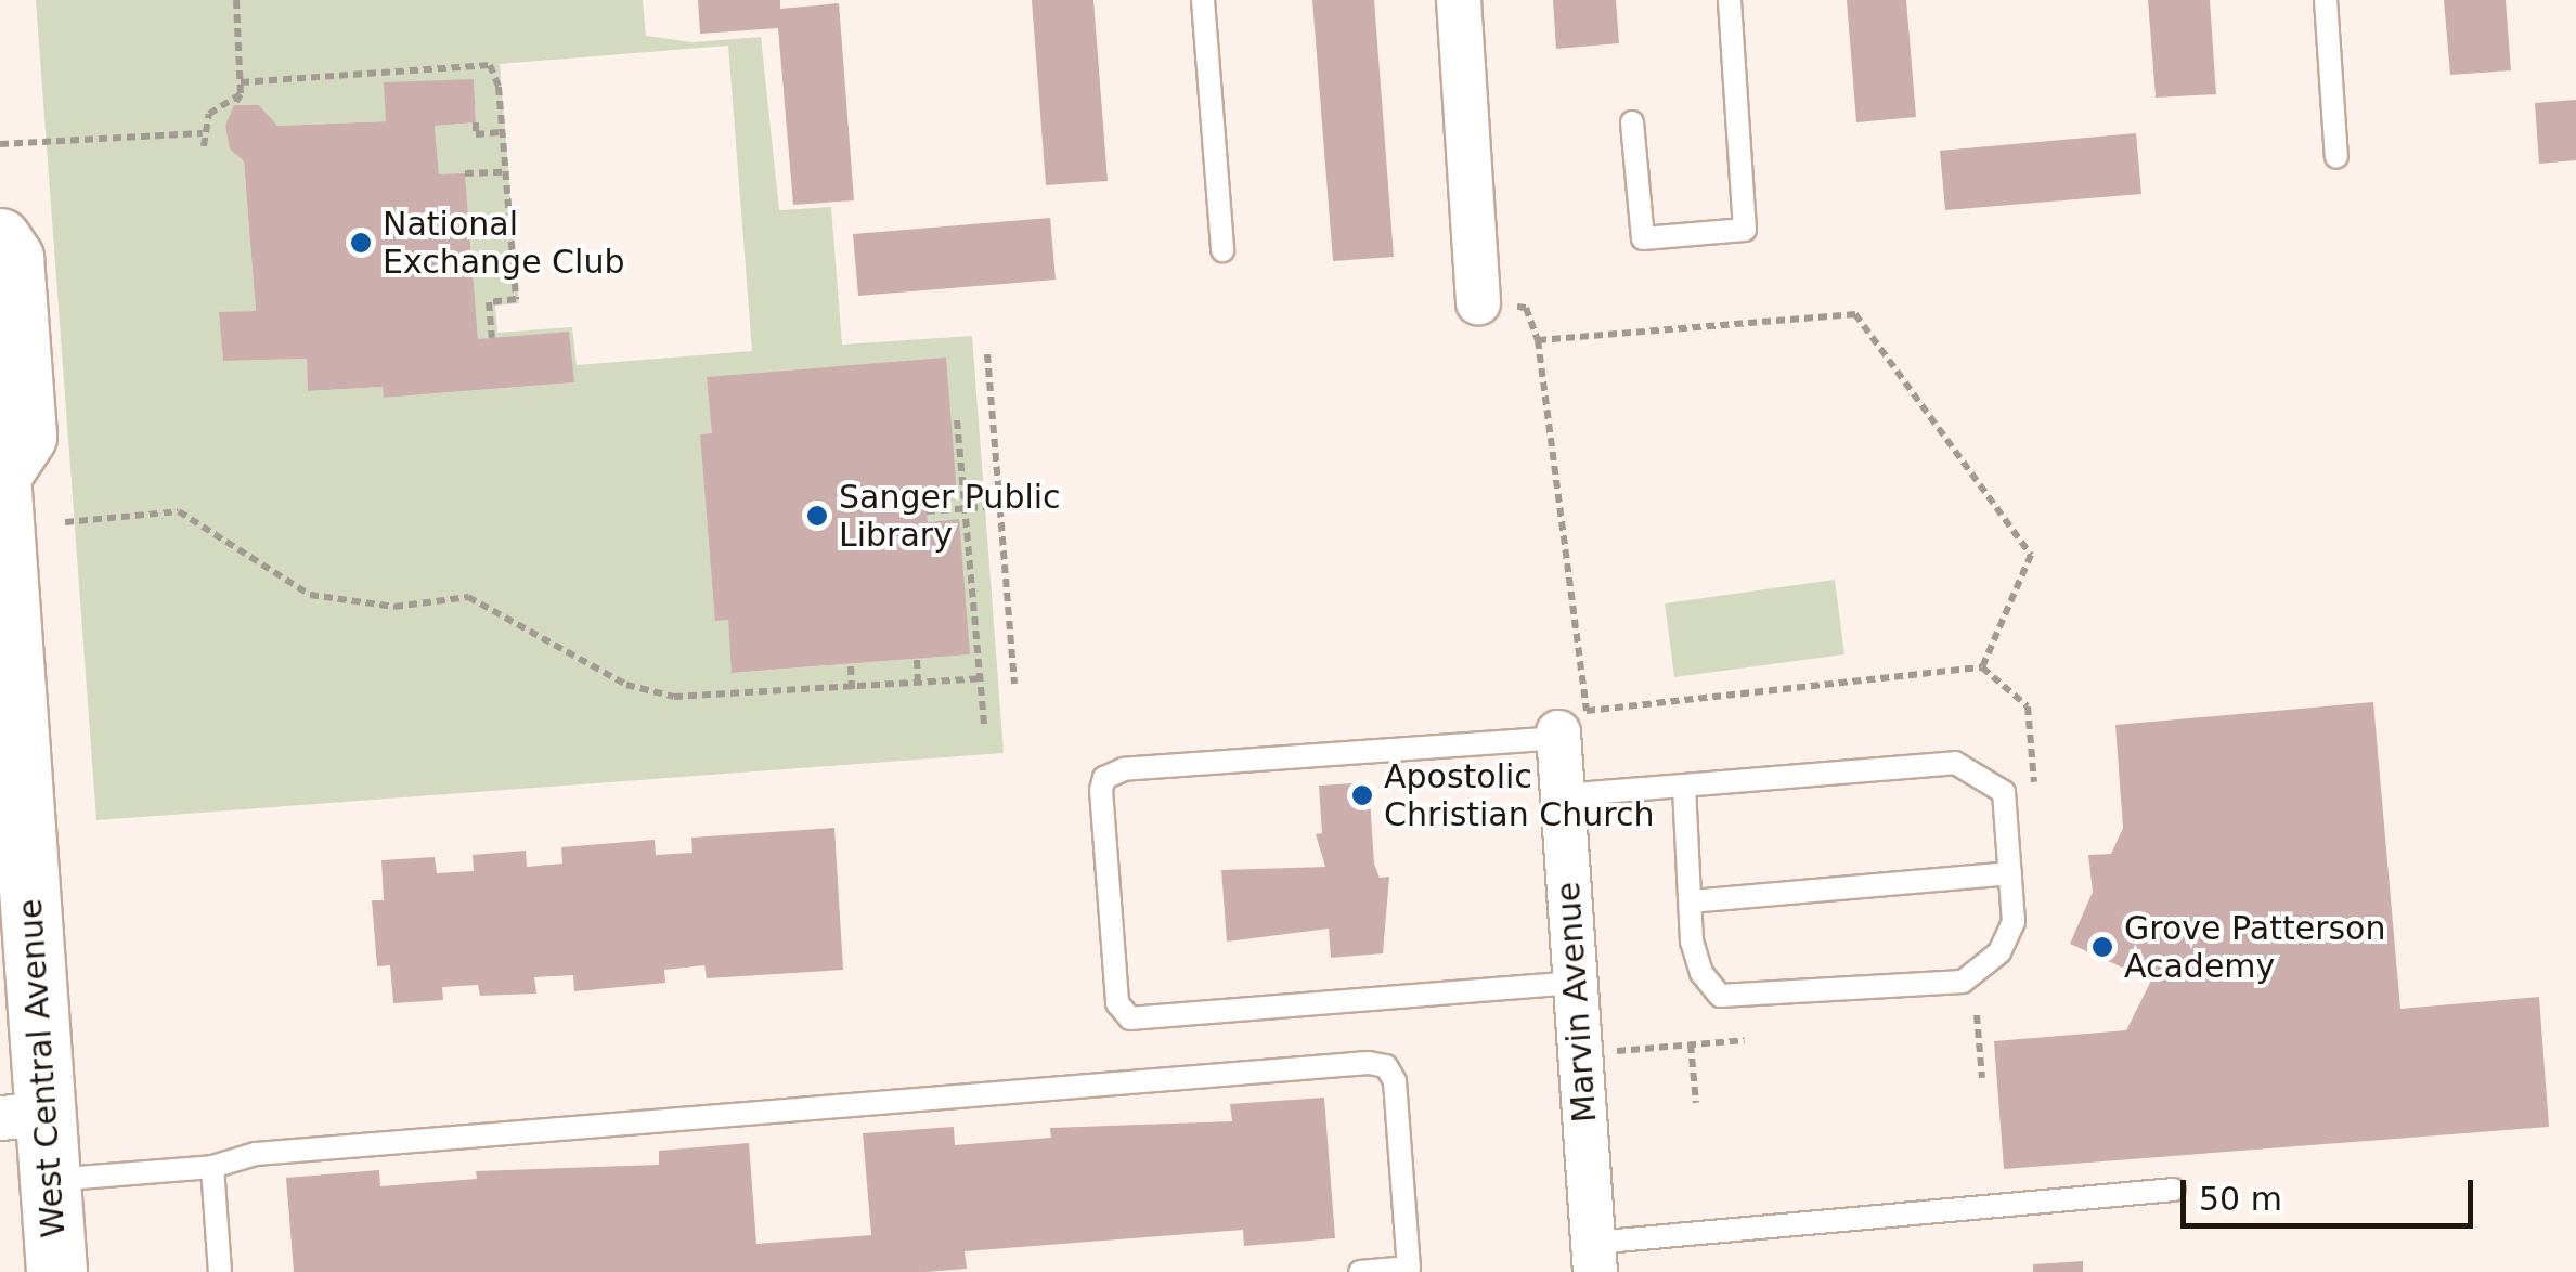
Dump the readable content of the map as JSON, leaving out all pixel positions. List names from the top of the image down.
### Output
{
  "streets": {
    "main road": ["West Central Avenue"],
    "street": ["Marvin Avenue"]
  },
  "places": [
    "National Exchange Club",
    "Sanger Public Library",
    "Apostolic Christian Church",
    "Grove Patterson Academy"
  ],
  "scale_bar": "50 m"
}
